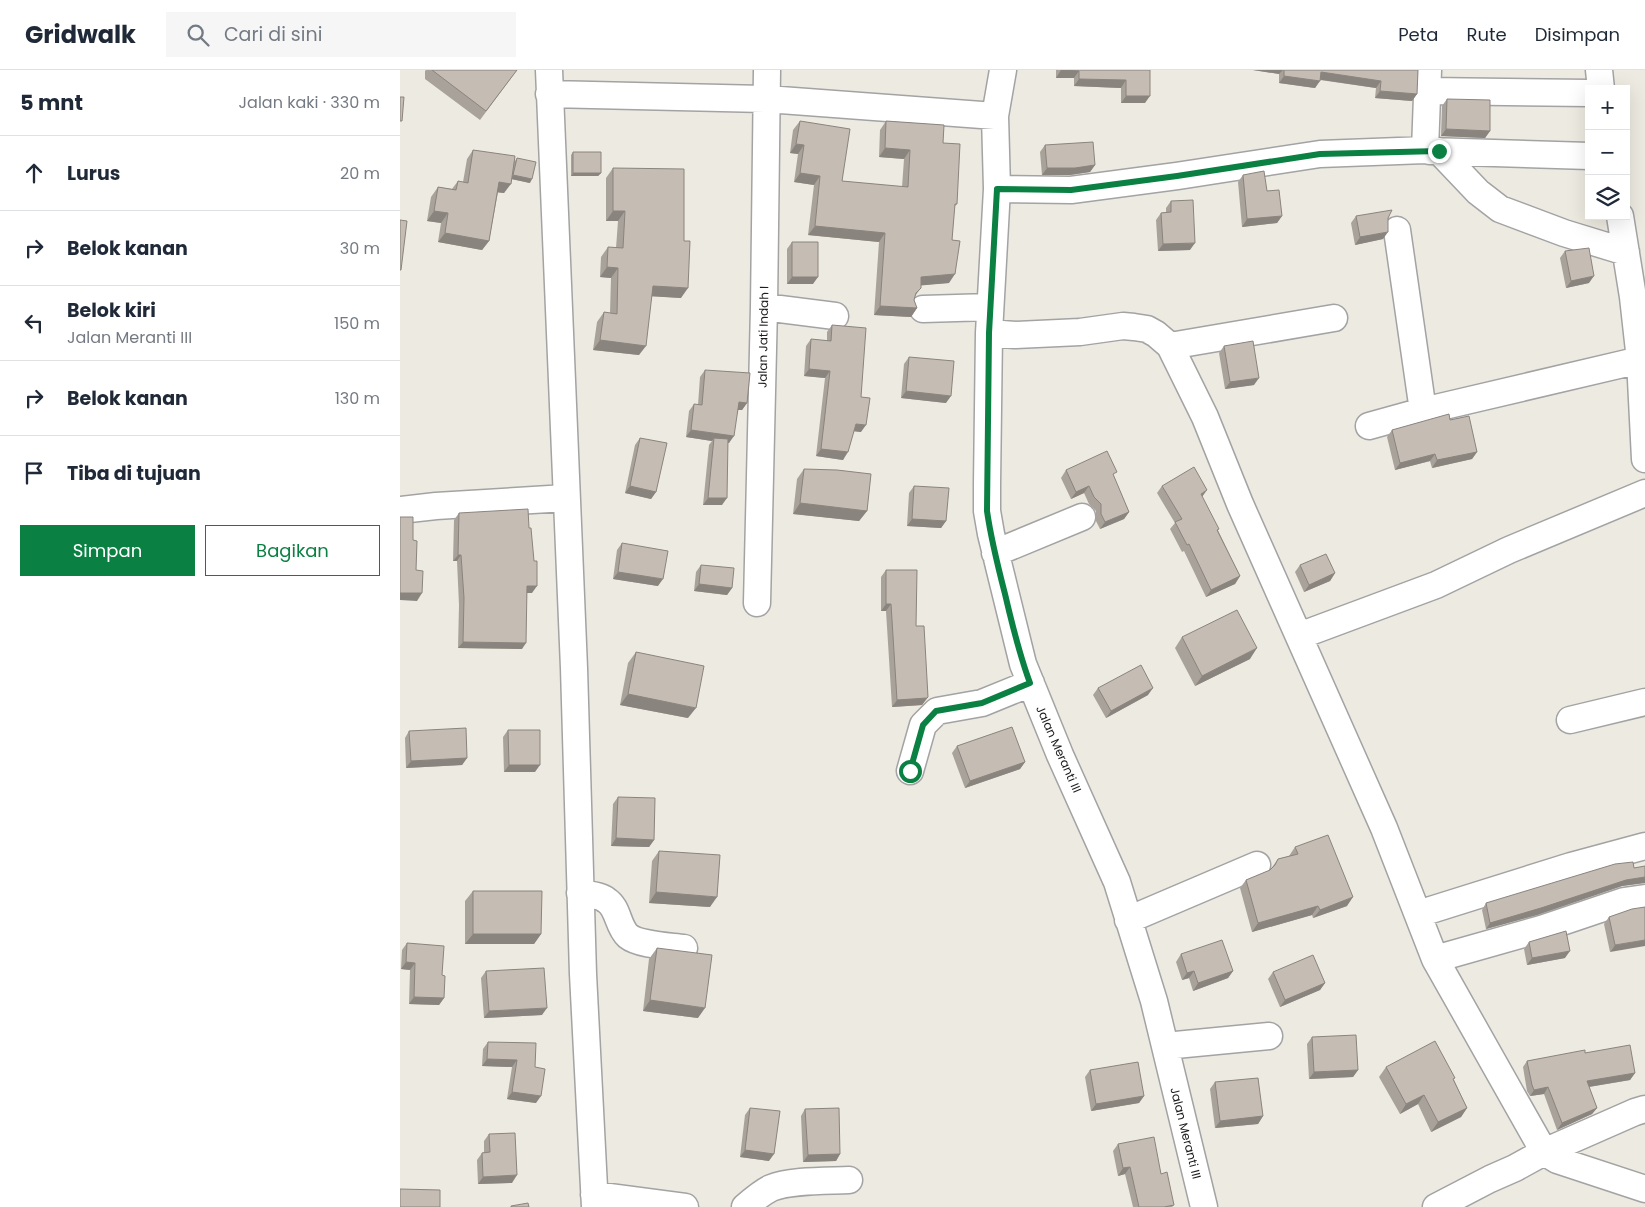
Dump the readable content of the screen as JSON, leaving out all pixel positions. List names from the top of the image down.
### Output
{
  "streets": {
    "street": ["Jalan Jati Indah I", "Jalan Meranti III"]
  },
  "page": {
    "header": "Gridwalk",
    "search": "Cari di sini",
    "nav": ["Peta", "Rute", "Disimpan"],
    "heading": ["5 mnt", "Jalan kaki · 330 m"],
    "map_buttons": ["+", "−"],
    "list": [
      ["Lurus", "20 m"],
      ["Belok kanan", "30 m"],
      ["Belok kiri", "Jalan Meranti III", "150 m"],
      ["Belok kanan", "130 m"],
      "Tiba di tujuan"
    ],
    "buttons": ["Simpan", "Bagikan"]
  }
}
